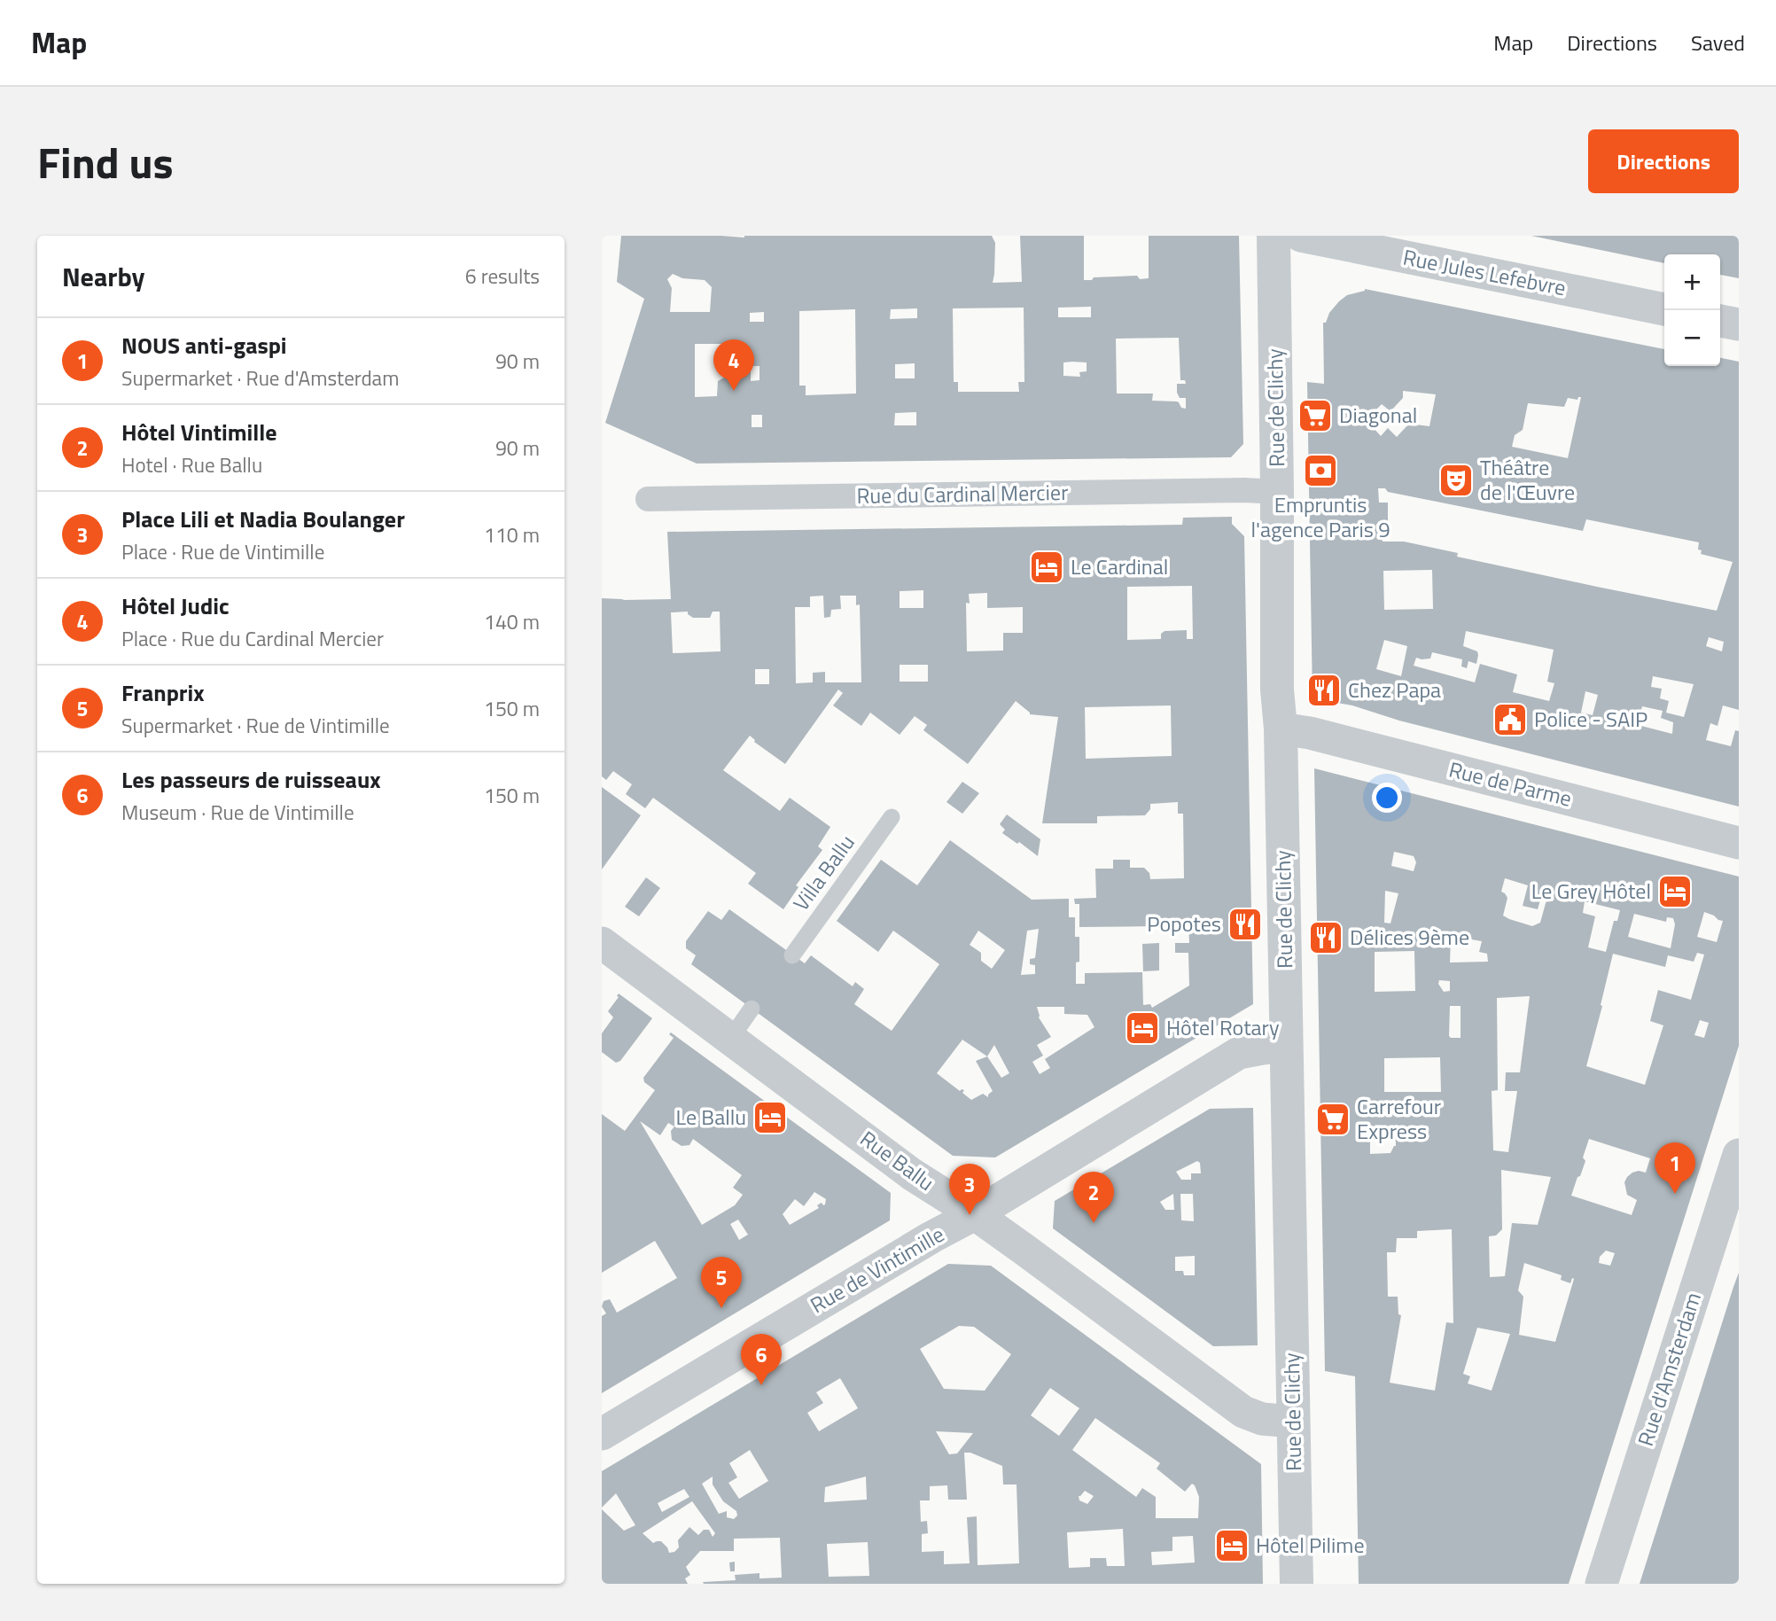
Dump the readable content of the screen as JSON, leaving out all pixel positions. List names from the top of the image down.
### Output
{
  "streets": {
    "street": [
      "Rue Jules Lefebvre",
      "Rue de Clichy",
      "Rue du Cardinal Mercier",
      "Rue de Parme",
      "Rue Ballu",
      "Rue de Vintimille",
      "Rue d'Amsterdam"
    ],
    "lane": ["Villa Ballu"]
  },
  "crossings": [
    ["Rue de Clichy", "Rue du Cardinal Mercier"],
    ["Rue de Clichy", "Rue de Parme"],
    ["Rue de Clichy", "Rue Ballu"],
    ["Rue de Clichy", "Rue de Vintimille"],
    ["Rue Ballu", "Rue de Vintimille"]
  ],
  "places": {
    "supermarket": ["Diagonal", "Carrefour Express"],
    "bank": ["Empruntis l'agence Paris 9"],
    "theatre": ["Théâtre de l'Œuvre"],
    "hotel": [
      "Le Cardinal",
      "Le Grey Hôtel",
      "Hôtel Rotary",
      "Le Ballu",
      "Hôtel Pilime"
    ],
    "restaurant": ["Chez Papa", "Popotes", "Délices 9ème"],
    "public building": ["Police - SAIP"]
  },
  "page": {
    "header": "Map",
    "nav": ["Map", "Directions", "Saved"],
    "title": "Find us",
    "buttons": "Directions",
    "heading": ["Nearby", "6 results"],
    "map_buttons": ["+", "−"],
    "list": [
      {
        "mark": "1",
        "name": "NOUS anti-gaspi",
        "note": "Supermarket · Rue d'Amsterdam",
        "value": "90 m"
      },
      {
        "mark": "2",
        "name": "Hôtel Vintimille",
        "note": "Hotel · Rue Ballu",
        "value": "90 m"
      },
      {
        "mark": "3",
        "name": "Place Lili et Nadia Boulanger",
        "note": "Place · Rue de Vintimille",
        "value": "110 m"
      },
      {
        "mark": "4",
        "name": "Hôtel Judic",
        "note": "Place · Rue du Cardinal Mercier",
        "value": "140 m"
      },
      {
        "mark": "5",
        "name": "Franprix",
        "note": "Supermarket · Rue de Vintimille",
        "value": "150 m"
      },
      {
        "mark": "6",
        "name": "Les passeurs de ruisseaux",
        "note": "Museum · Rue de Vintimille",
        "value": "150 m"
      }
    ],
    "pins": [
      "4",
      "1",
      "3",
      "2",
      "5",
      "6"
    ]
  }
}
